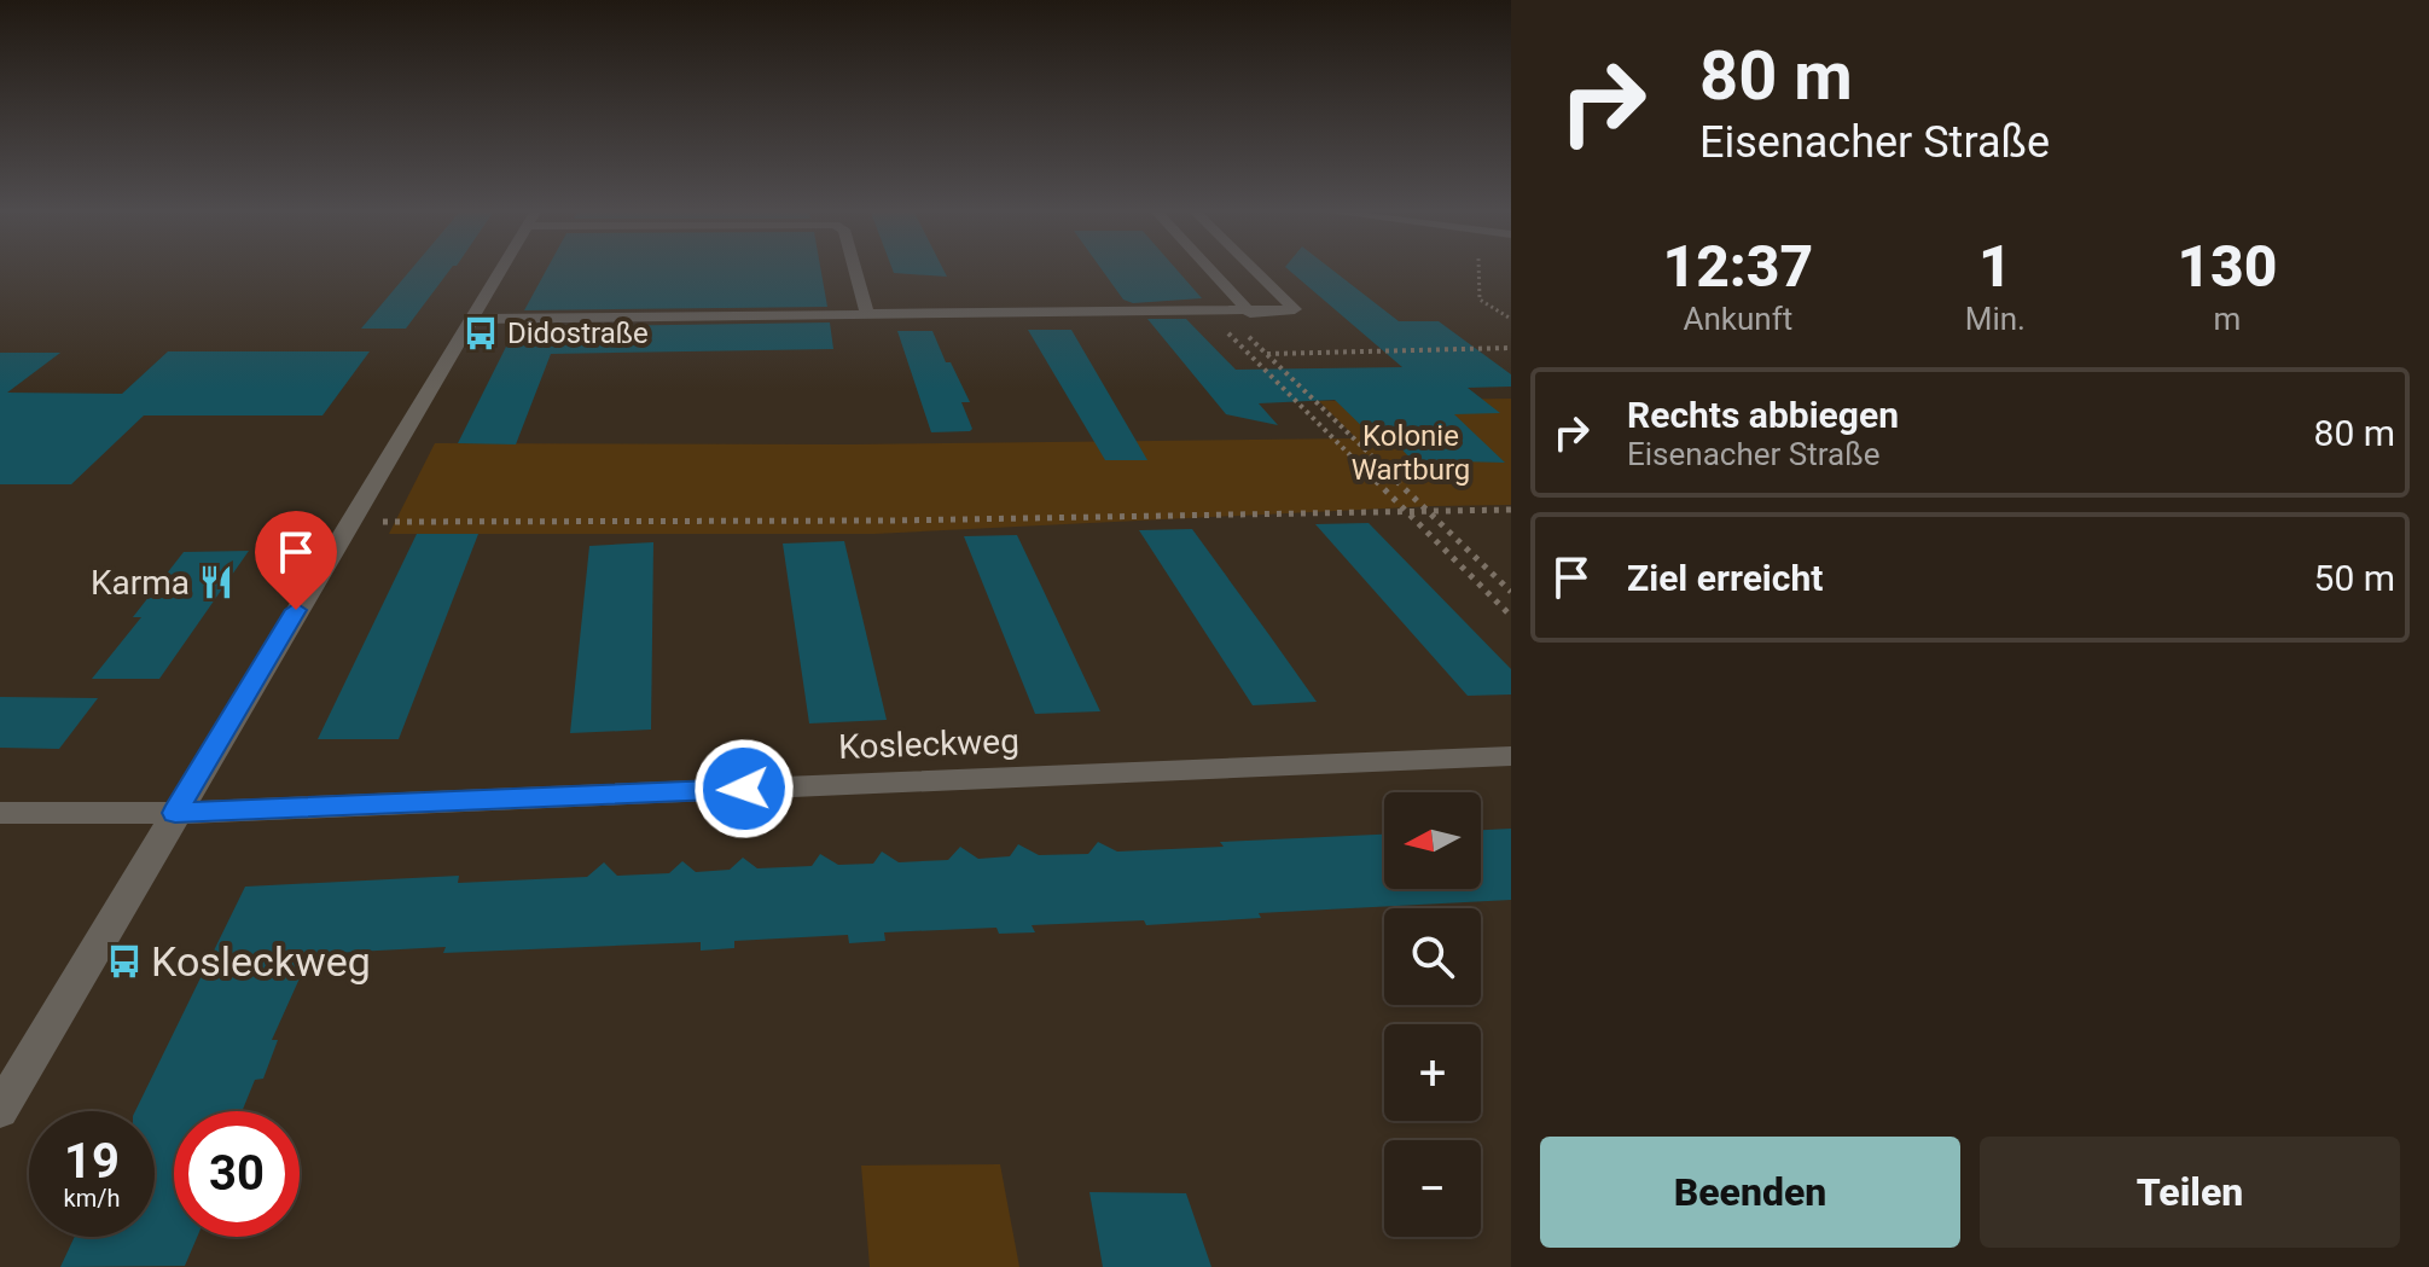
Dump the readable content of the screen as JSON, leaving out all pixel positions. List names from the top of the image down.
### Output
{
  "streets": {
    "street": ["Kosleckweg"]
  },
  "parks": ["Kolonie Wartburg"],
  "places": {
    "bus stop": ["Didostraße", "Kosleckweg"],
    "restaurant": ["Karma"]
  },
  "north": "left",
  "page": {
    "turn": ["80 m", "Eisenacher Straße"],
    "eta": [
      "12:37",
      "Ankunft",
      "1",
      "Min.",
      "130",
      "m"
    ],
    "list": [
      {
        "name": "Rechts abbiegen",
        "note": "Eisenacher Straße",
        "value": "80 m"
      },
      {
        "name": "Ziel erreicht",
        "value": "50 m"
      }
    ],
    "map_buttons": ["+", "−"],
    "speed": "19 km/h",
    "limit": "30",
    "buttons": ["Beenden", "Teilen"]
  }
}
